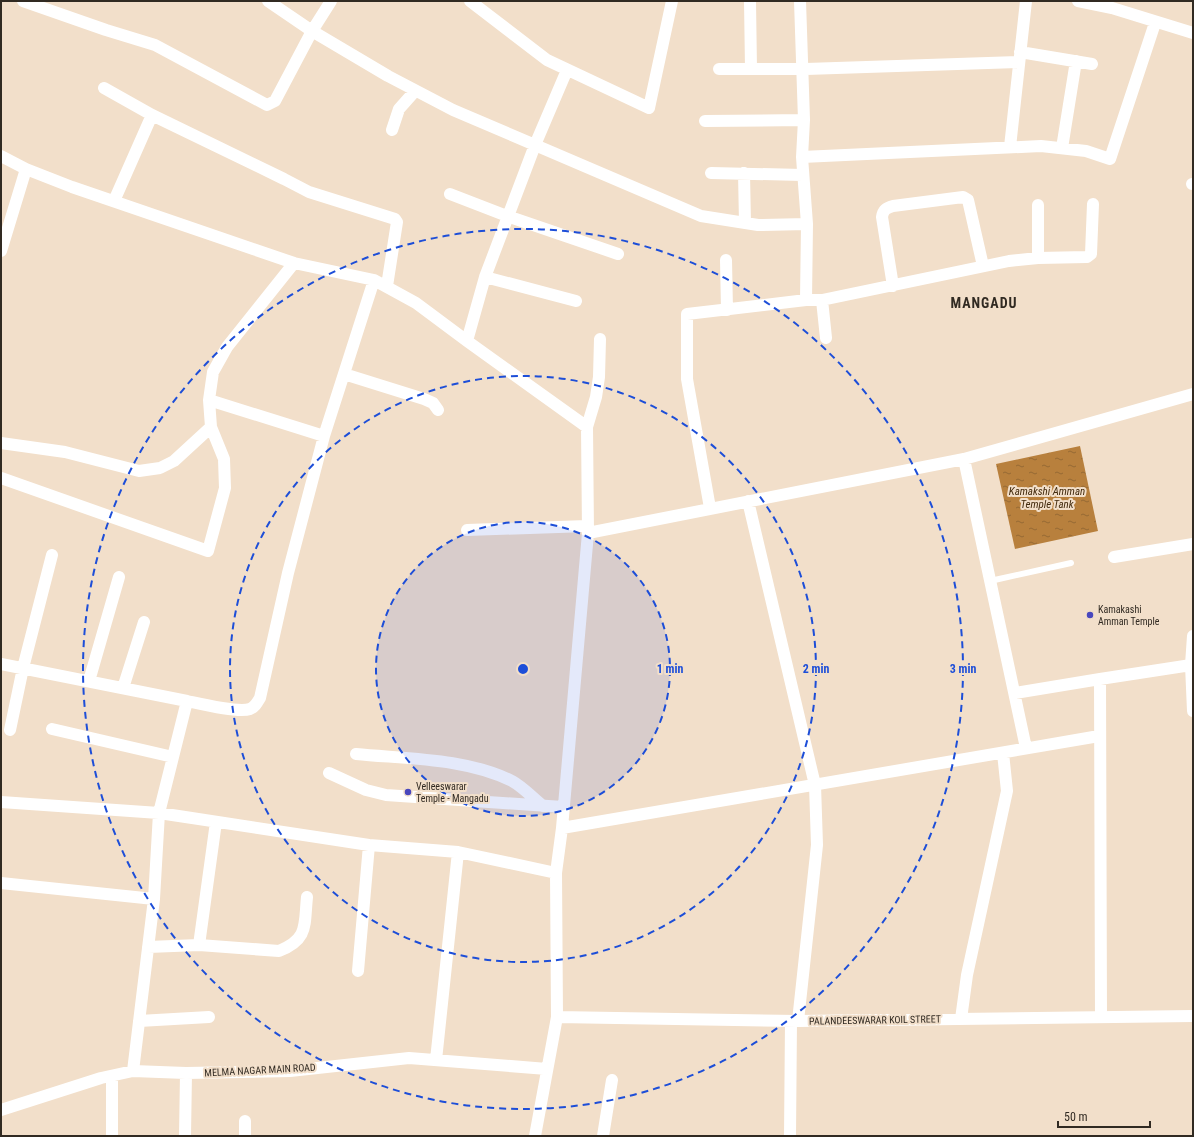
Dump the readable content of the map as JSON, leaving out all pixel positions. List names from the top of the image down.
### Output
{
  "streets": {
    "street": ["PALANDEESWARAR KOIL STREET", "MELMA NAGAR MAIN ROAD"]
  },
  "districts": ["MANGADU"],
  "water": ["Kamakshi Amman Temple Tank"],
  "places": ["Kamakashi Amman Temple", "Velleeswarar Temple - Mangadu"],
  "scale_bar": "50 m",
  "rings": ["1 min", "2 min", "3 min"]
}
